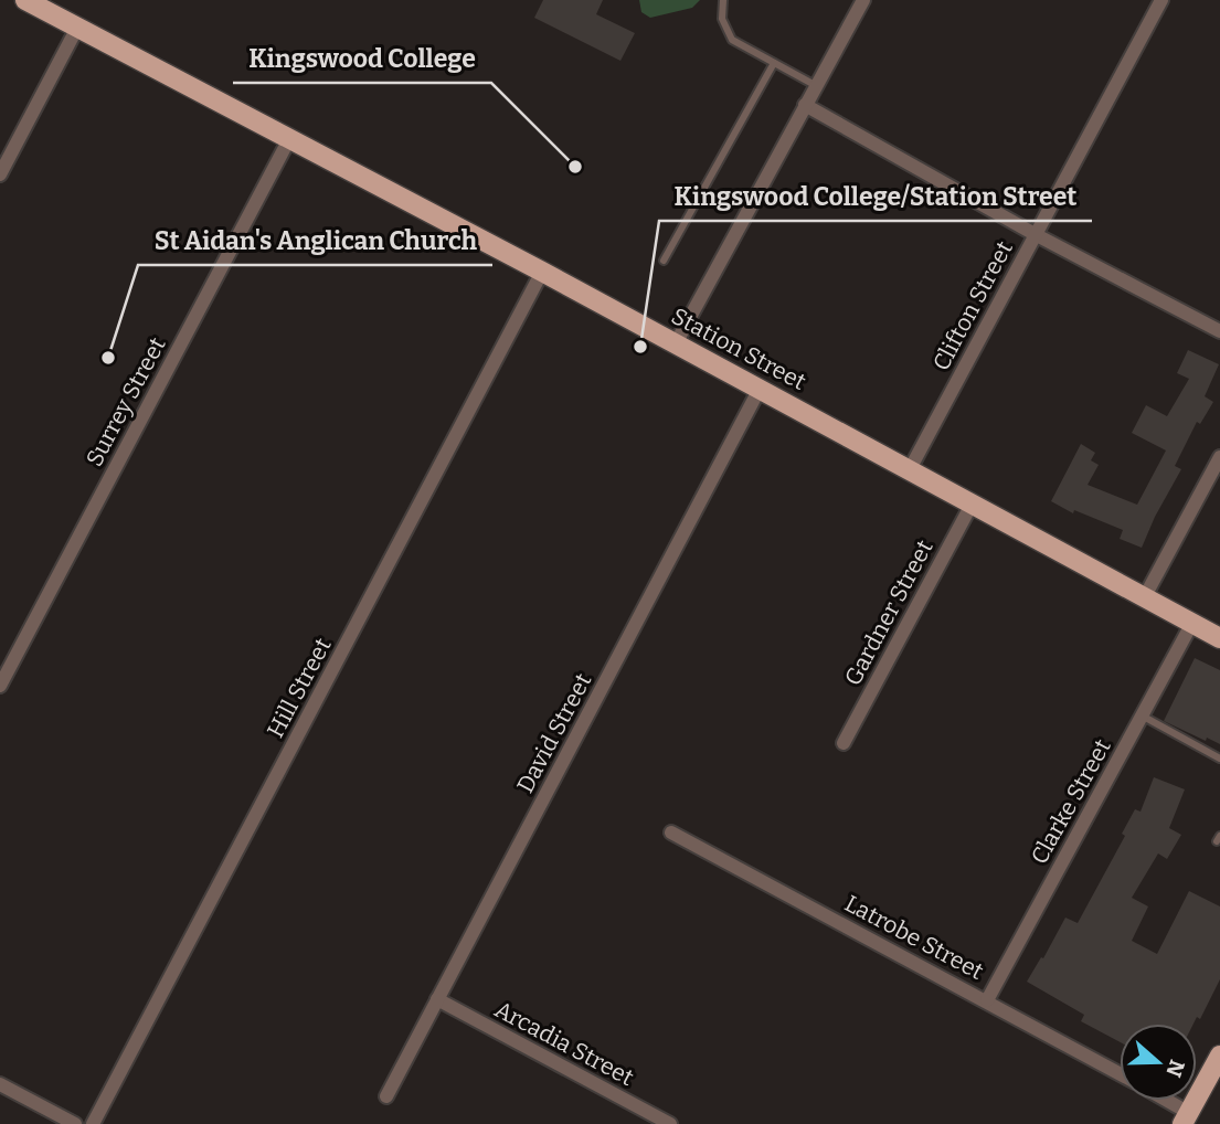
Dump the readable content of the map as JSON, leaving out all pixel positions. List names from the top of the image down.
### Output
{
  "streets": {
    "main road": ["Station Street"],
    "street": [
      "Clifton Street",
      "Surrey Street",
      "Gardner Street",
      "Hill Street",
      "David Street",
      "Clarke Street",
      "Latrobe Street",
      "Arcadia Street"
    ]
  },
  "crossings": [
    ["Clifton Street", "Station Street"],
    ["Station Street", "Surrey Street"],
    ["Station Street", "Gardner Street"],
    ["Station Street", "Hill Street"],
    ["Station Street", "David Street"],
    ["Station Street", "Clarke Street"],
    ["David Street", "Arcadia Street"],
    ["Clarke Street", "Latrobe Street"]
  ],
  "places": ["Kingswood College", "Kingswood College/Station Street", "St Aidan's Anglican Church"],
  "north": "right"
}
